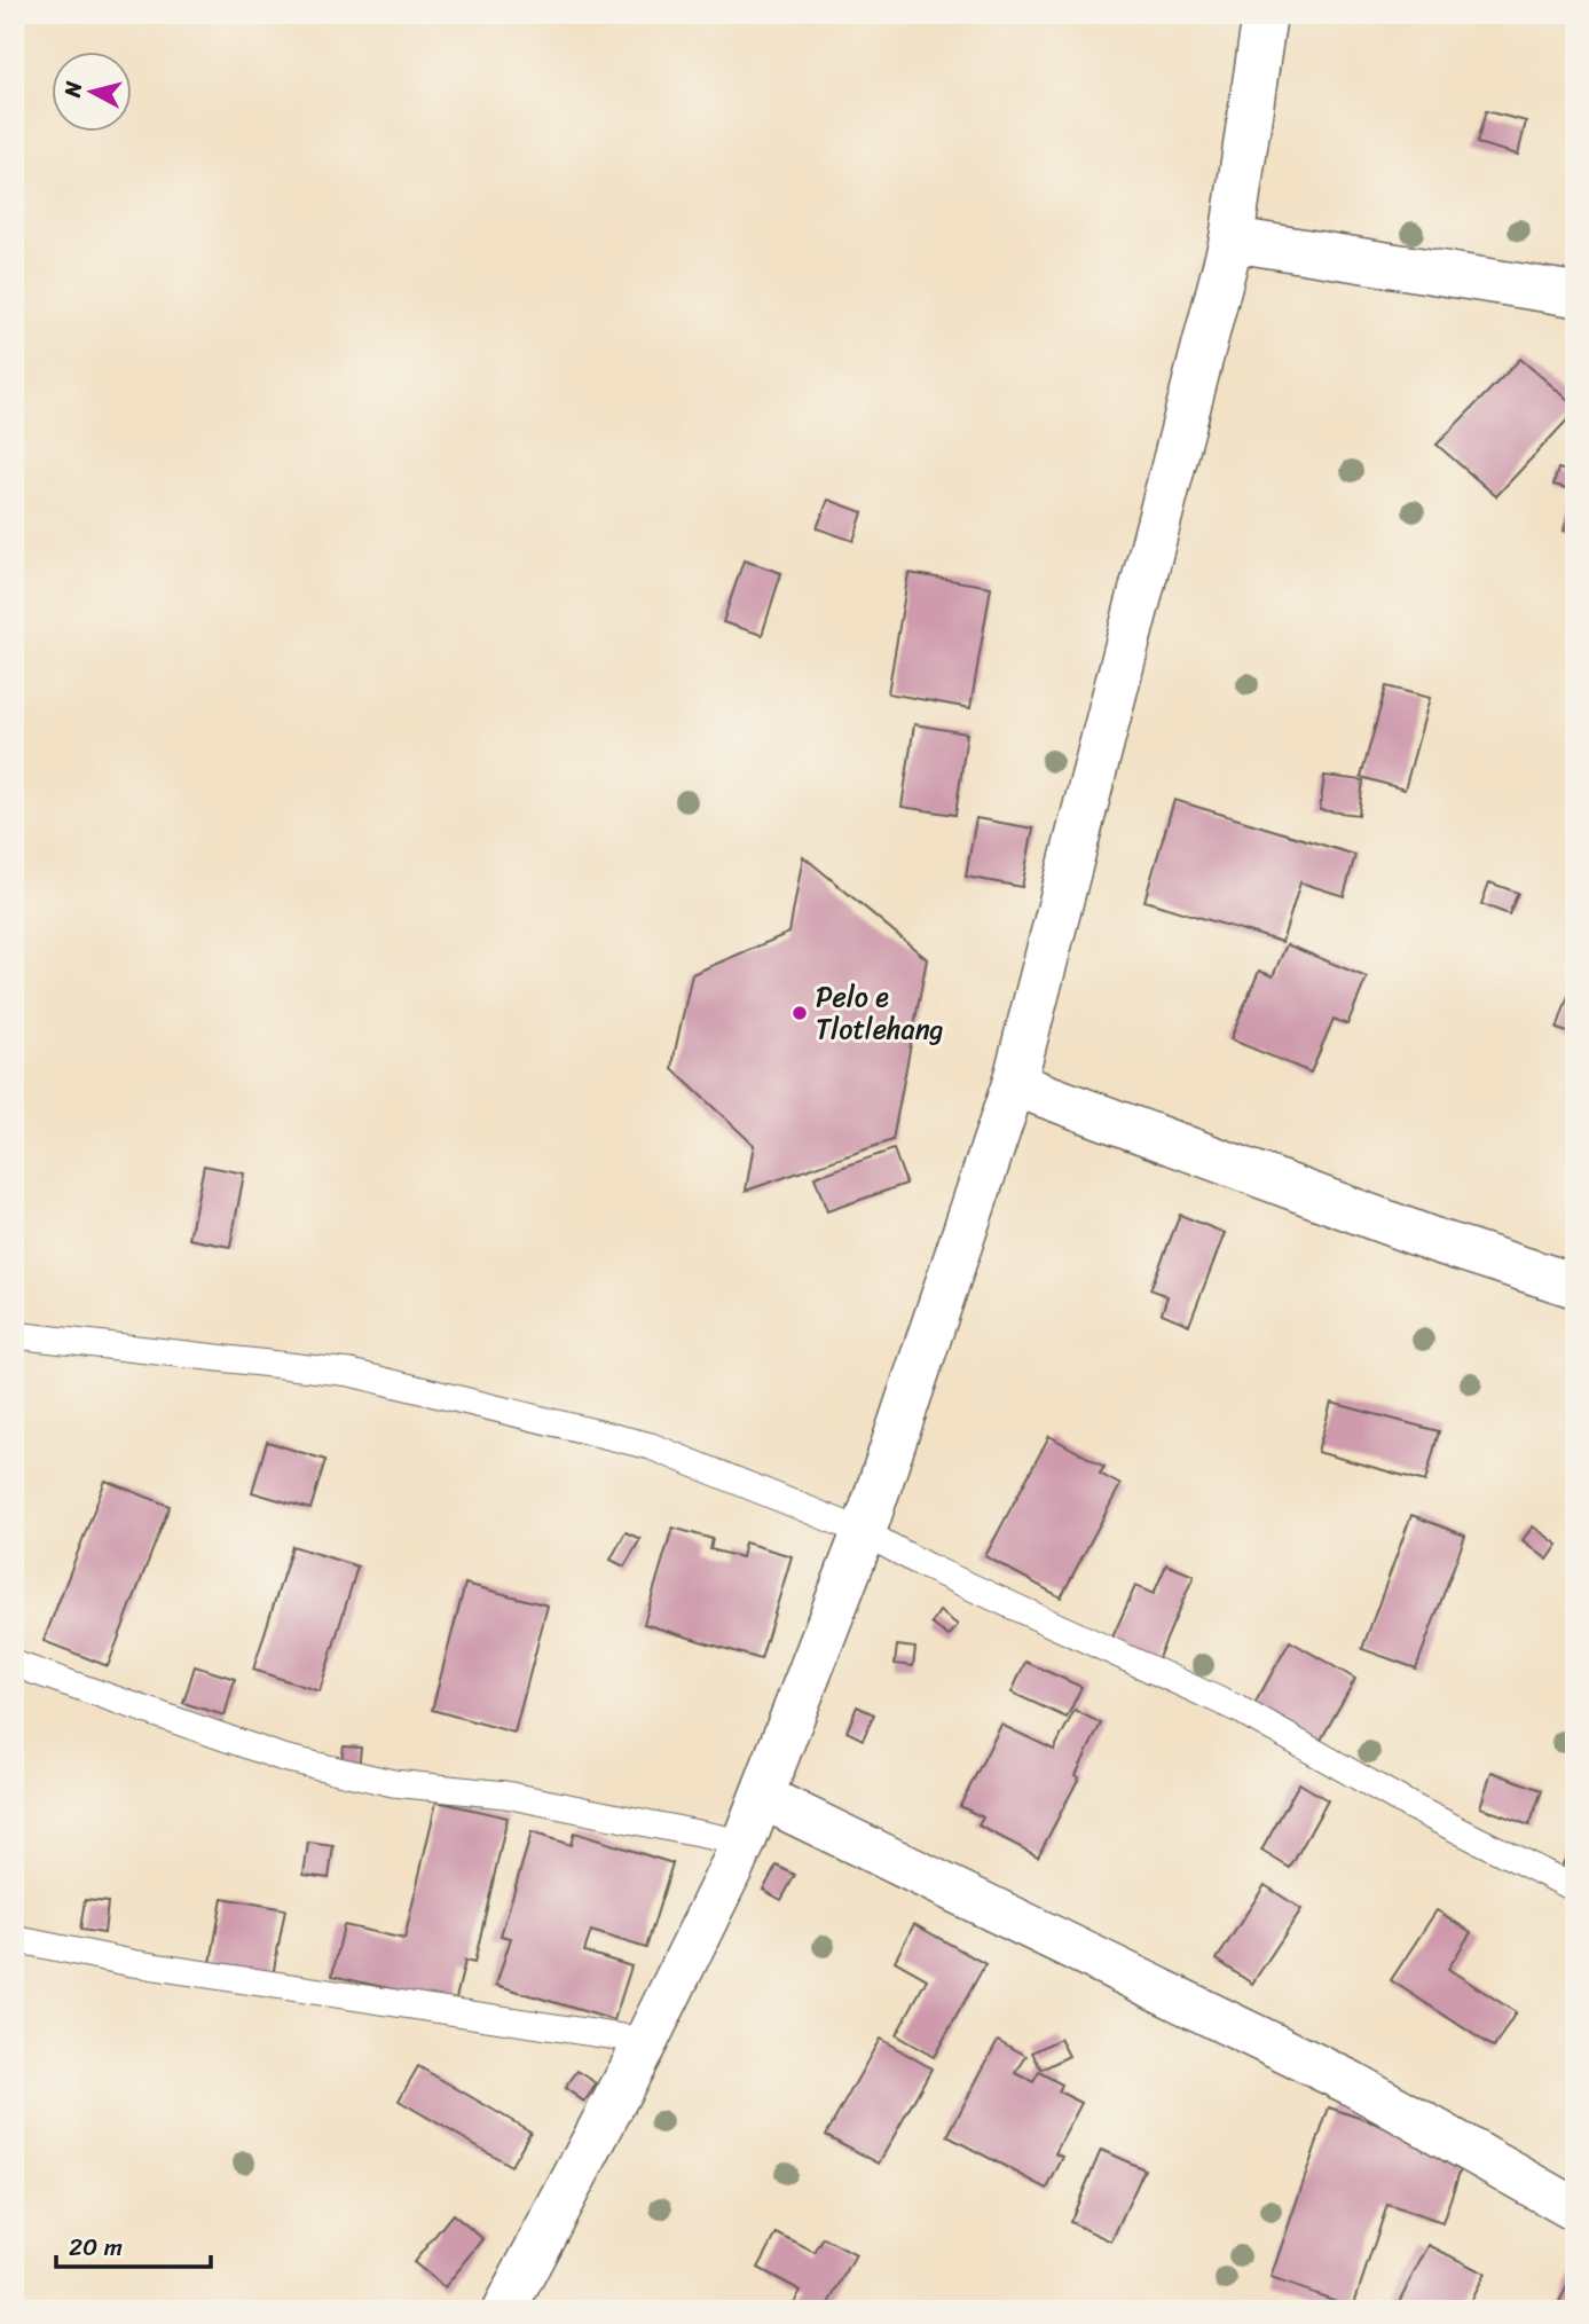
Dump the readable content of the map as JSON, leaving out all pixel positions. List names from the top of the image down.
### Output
{
  "places": ["Pelo e Tlotlehang"],
  "scale_bar": "20 m",
  "north": "left"
}
